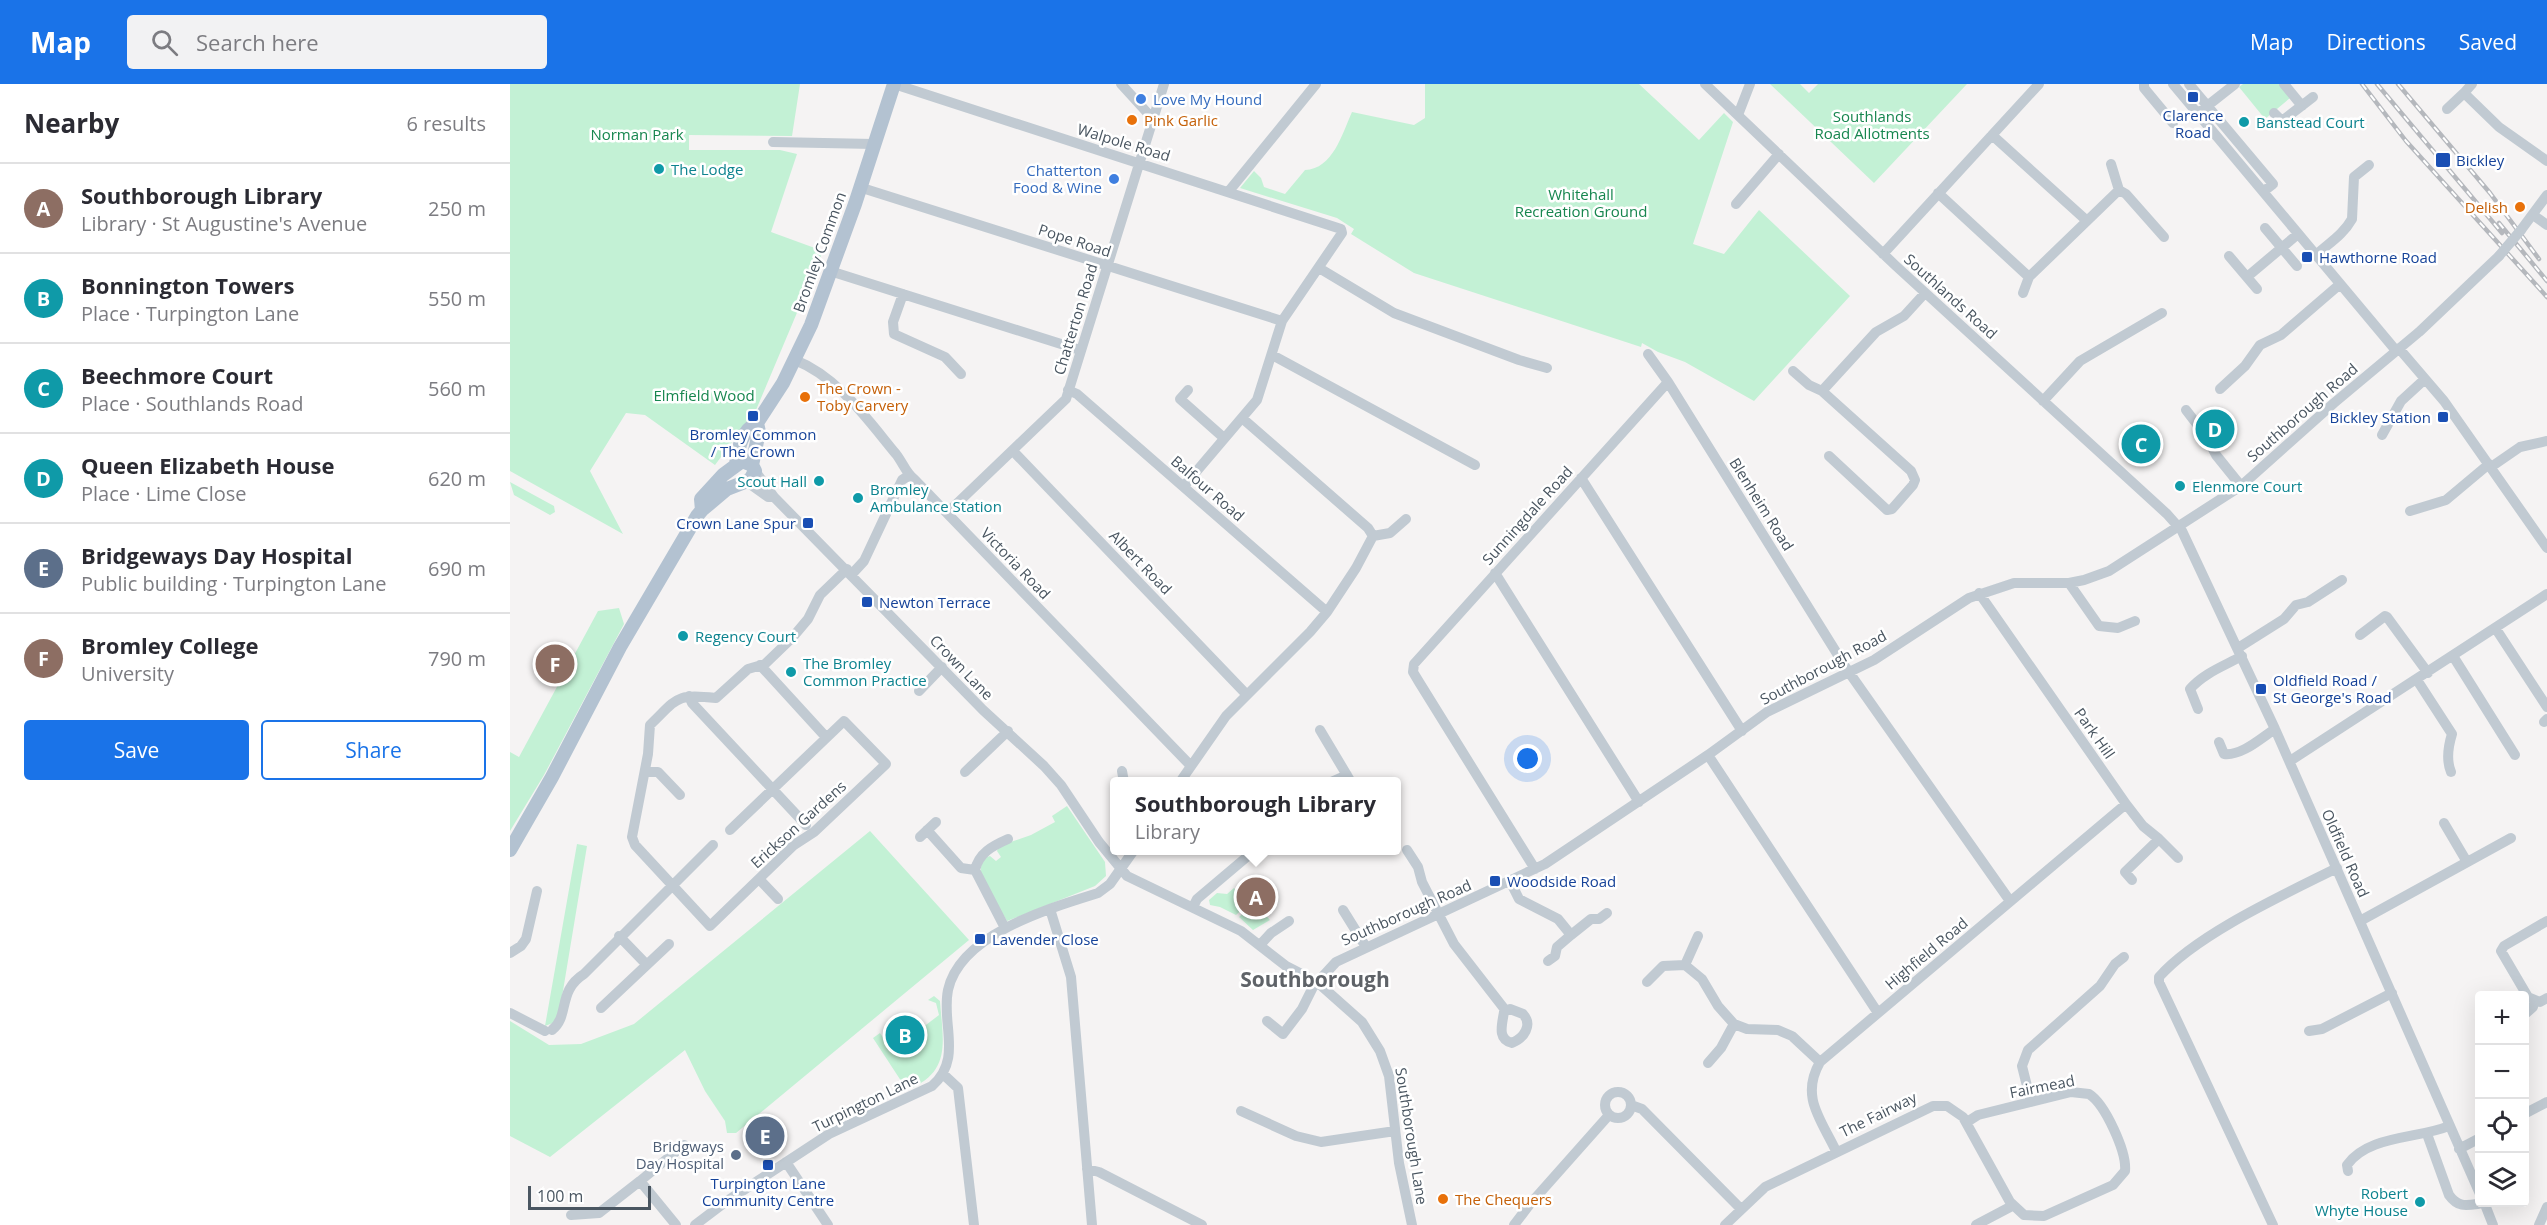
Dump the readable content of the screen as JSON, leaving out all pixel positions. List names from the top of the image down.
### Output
{
  "streets": {
    "main road": ["Bromley Common"],
    "street": [
      "Walpole Road",
      "Pope Road",
      "Southlands Road",
      "Chatterton Road",
      "Southborough Road",
      "Balfour Road",
      "Blenheim Road",
      "Sunningdale Road",
      "Albert Road",
      "Victoria Road",
      "Crown Lane",
      "Park Hill",
      "Erickson Gardens",
      "Oldfield Road",
      "Highfield Road",
      "Fairmead",
      "Turpington Lane",
      "The Fairway",
      "Southborough Lane"
    ]
  },
  "crossings": [
    ["Walpole Road", "Bromley Common"],
    ["Walpole Road", "Chatterton Road"],
    ["Pope Road", "Bromley Common"],
    ["Pope Road", "Chatterton Road"],
    ["Bromley Common", "Victoria Road"],
    ["Southlands Road", "Southborough Road"],
    ["Southlands Road", "Oldfield Road"],
    ["Chatterton Road", "Balfour Road"],
    ["Chatterton Road", "Albert Road"],
    ["Chatterton Road", "Victoria Road"],
    ["Southborough Road", "Blenheim Road"],
    ["Southborough Road", "Sunningdale Road"],
    ["Southborough Road", "Park Hill"],
    ["Southborough Road", "Oldfield Road"],
    ["Southborough Road", "Southborough Lane"],
    ["Blenheim Road", "Sunningdale Road"],
    ["Blenheim Road", "Highfield Road"],
    ["Crown Lane", "Southborough Lane"],
    ["Park Hill", "Highfield Road"],
    ["Highfield Road", "The Fairway"],
    ["Fairmead", "The Fairway"]
  ],
  "districts": ["Southborough"],
  "parks": [
    "Southlands Road Allotments",
    "Norman Park",
    "Whitehall Recreation Ground",
    "Elmfield Wood"
  ],
  "places": {
    "transit": [
      "Clarence Road",
      "Bickley",
      "Hawthorne Road",
      "Bromley Common / The Crown",
      "Bickley Station",
      "Crown Lane Spur",
      "Newton Terrace",
      "Oldfield Road / St George's Road",
      "Woodside Road",
      "Lavender Close",
      "Turpington Lane Community Centre"
    ],
    "other": [
      "Love My Hound",
      "Pink Garlic",
      "Banstead Court",
      "The Lodge",
      "Chatterton Food & Wine",
      "Delish",
      "The Crown - Toby Carvery",
      "Scout Hall",
      "Elenmore Court",
      "Bromley Ambulance Station",
      "Regency Court",
      "The Bromley Common Practice",
      "Bridgways Day Hospital",
      "The Chequers",
      "Robert Whyte House"
    ]
  },
  "scale_bar": "100 m",
  "page": {
    "header": "Map",
    "search": "Search here",
    "nav": ["Map", "Directions", "Saved"],
    "heading": ["Nearby", "6 results"],
    "list": [
      {
        "mark": "A",
        "name": "Southborough Library",
        "note": "Library · St Augustine's Avenue",
        "value": "250 m"
      },
      {
        "mark": "B",
        "name": "Bonnington Towers",
        "note": "Place · Turpington Lane",
        "value": "550 m"
      },
      {
        "mark": "C",
        "name": "Beechmore Court",
        "note": "Place · Southlands Road",
        "value": "560 m"
      },
      {
        "mark": "D",
        "name": "Queen Elizabeth House",
        "note": "Place · Lime Close",
        "value": "620 m"
      },
      {
        "mark": "E",
        "name": "Bridgeways Day Hospital",
        "note": "Public building · Turpington Lane",
        "value": "690 m"
      },
      {
        "mark": "F",
        "name": "Bromley College",
        "note": "University",
        "value": "790 m"
      }
    ],
    "pins": [
      "D",
      "C",
      "F",
      "A",
      "B",
      "E"
    ],
    "buttons": ["Save", "Share"],
    "popup": ["Southborough Library", "Library"],
    "map_buttons": ["+", "−"],
    "scale": "100 m"
  }
}
